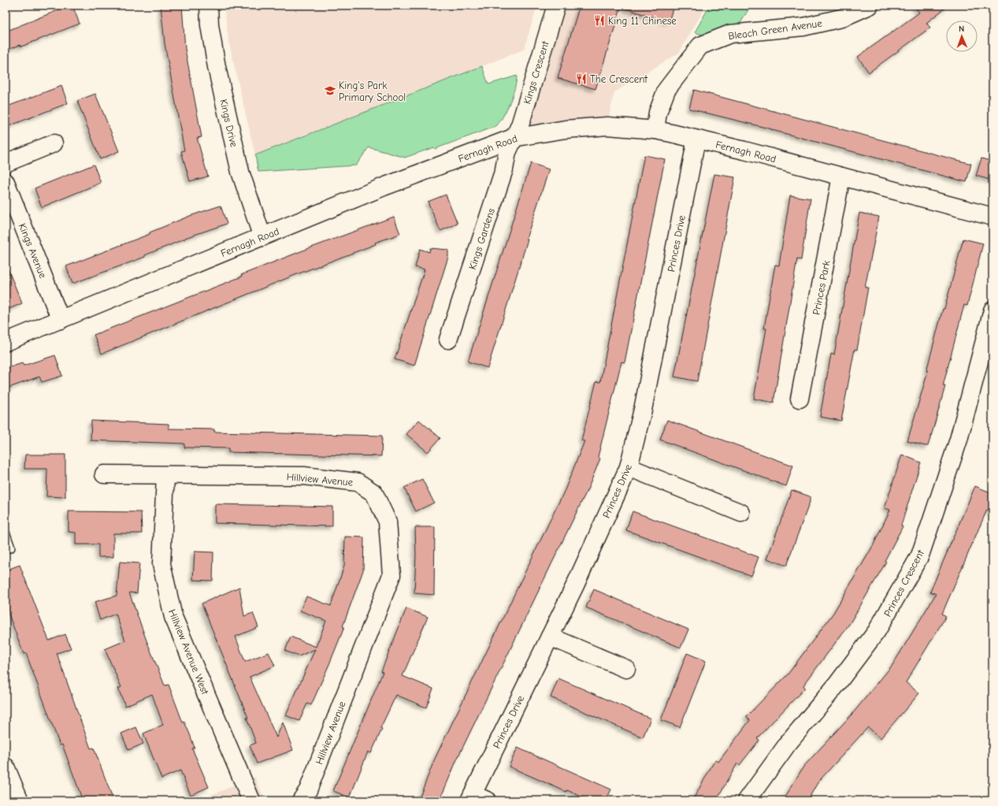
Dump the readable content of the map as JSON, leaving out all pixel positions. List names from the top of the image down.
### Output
{
  "streets": {
    "street": [
      "Bleach Green Avenue",
      "Kings Crescent",
      "Kings Drive",
      "Fernagh Road",
      "Kings Gardens",
      "Princes Drive",
      "Kings Avenue",
      "Princes Park",
      "Hillview Avenue",
      "Princes Crescent",
      "Hillview Avenue West"
    ]
  },
  "crossings": [
    ["Bleach Green Avenue", "Fernagh Road"],
    ["Kings Crescent", "Fernagh Road"],
    ["Kings Crescent", "Kings Gardens"],
    ["Kings Drive", "Fernagh Road"],
    ["Fernagh Road", "Kings Gardens"],
    ["Fernagh Road", "Princes Drive"],
    ["Fernagh Road", "Kings Avenue"],
    ["Fernagh Road", "Princes Park"],
    ["Hillview Avenue", "Hillview Avenue West"]
  ],
  "places": {
    "restaurant": ["King 11 Chinese", "The Crescent"],
    "school or university": ["King's Park Primary School"]
  },
  "north": "top"
}
